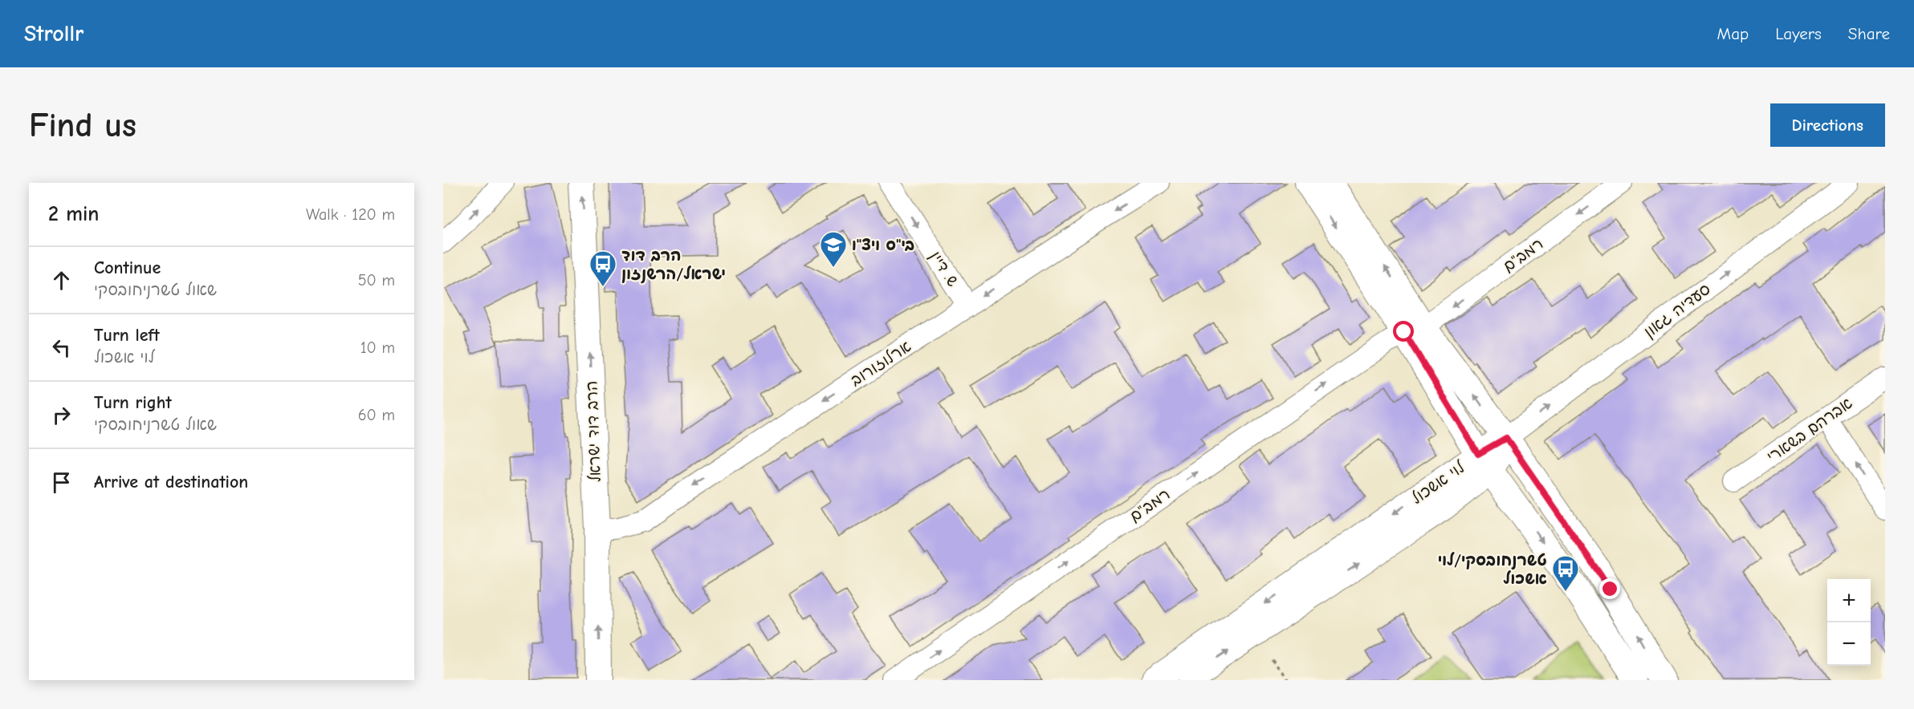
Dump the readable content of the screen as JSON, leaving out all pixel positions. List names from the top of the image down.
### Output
{
  "streets": {
    "street": [
      "רמב\"ם",
      "ש. דיין",
      "סעדיה גאון",
      "ארלוזורוב",
      "אברהם בשארי",
      "הרב דוד ישראל",
      "לוי אשכול"
    ]
  },
  "crossings": [
    ["ש. דיין", "ארלוזורוב"],
    ["סעדיה גאון", "לוי אשכול"],
    ["ארלוזורוב", "הרב דוד ישראל"]
  ],
  "one_way": [
    "ש. דיין",
    "סעדיה גאון",
    "ארלוזורוב",
    "הרב דוד ישראל"
  ],
  "places": {
    "school or university": ["בי\"ס ויצ\"ו"],
    "bus stop": ["הרב דוד ישראל/הרשנזון", "טשרנחובסקי/לוי אשכול"]
  },
  "page": {
    "header": "Strollr",
    "nav": ["Map", "Layers", "Share"],
    "buttons": "Directions",
    "title": "Find us",
    "heading": ["2 min", "Walk · 120 m"],
    "list": [
      ["Continue", "שאול טשרניחובסקי", "50 m"],
      ["Turn left", "לוי אשכול", "10 m"],
      ["Turn right", "שאול טשרניחובסקי", "60 m"],
      "Arrive at destination"
    ],
    "map_buttons": ["+", "−"]
  }
}
